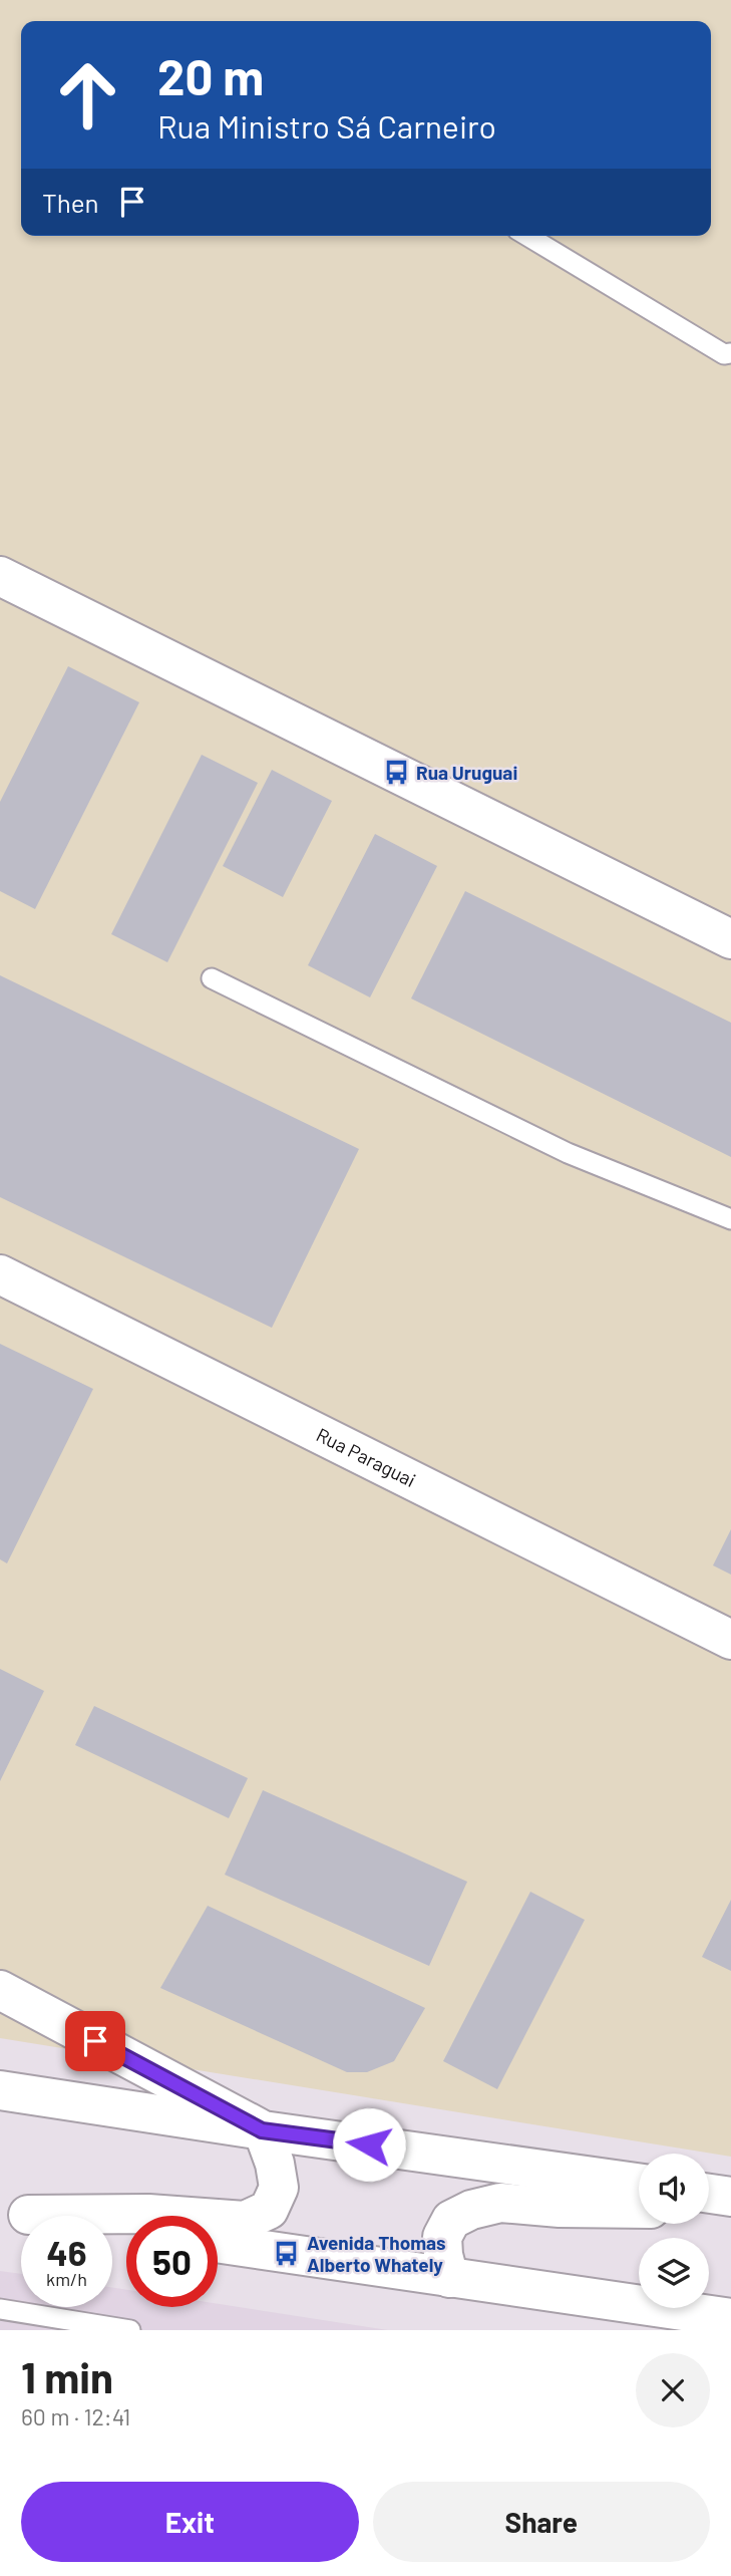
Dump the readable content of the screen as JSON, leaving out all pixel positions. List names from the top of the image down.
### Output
{
  "streets": {
    "main road": ["Rua Paraguai"]
  },
  "places": {
    "bus stop": ["Rua Uruguai", "Avenida Thomas Alberto Whately"]
  },
  "page": {
    "turn": ["20 m", "Rua Ministro Sá Carneiro"],
    "then": "Then",
    "speed": "46 km/h",
    "limit": "50",
    "heading": ["1 min", "60 m · 12:41"],
    "buttons": ["Exit", "Share"]
  }
}
